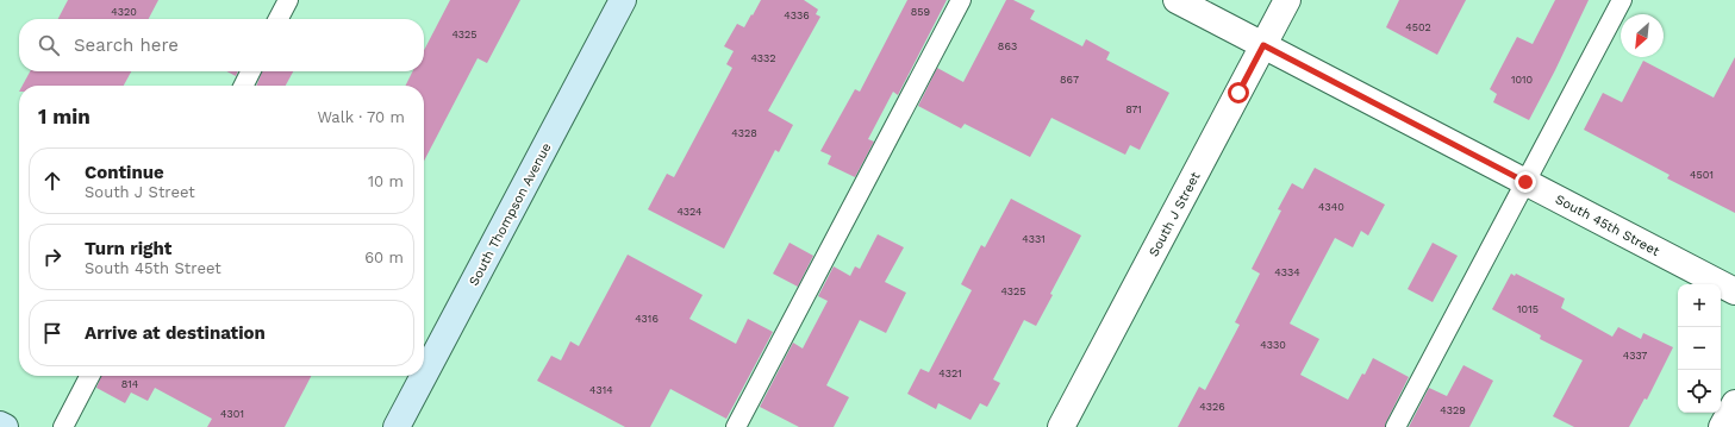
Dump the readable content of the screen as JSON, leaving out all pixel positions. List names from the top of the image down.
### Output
{
  "streets": {
    "main road": ["South Thompson Avenue"],
    "street": ["South J Street", "South 45th Street"]
  },
  "crossings": [
    ["South J Street", "South 45th Street"]
  ],
  "house_numbers": [
    "4320",
    "859",
    "4336",
    "4502",
    "4325",
    "863",
    "4332",
    "867",
    "1010",
    "871",
    "4328",
    "4501",
    "4340",
    "4324",
    "4331",
    "4334",
    "4325",
    "1015",
    "4316",
    "4330",
    "4337",
    "4321",
    "814",
    "4314",
    "4326",
    "4329",
    "4301"
  ],
  "north": "bottom left",
  "page": {
    "search": "Search here",
    "heading": ["1 min", "Walk · 70 m"],
    "list": [
      ["Continue", "South J Street", "10 m"],
      ["Turn right", "South 45th Street", "60 m"],
      "Arrive at destination"
    ],
    "map_buttons": ["+", "−"]
  }
}
